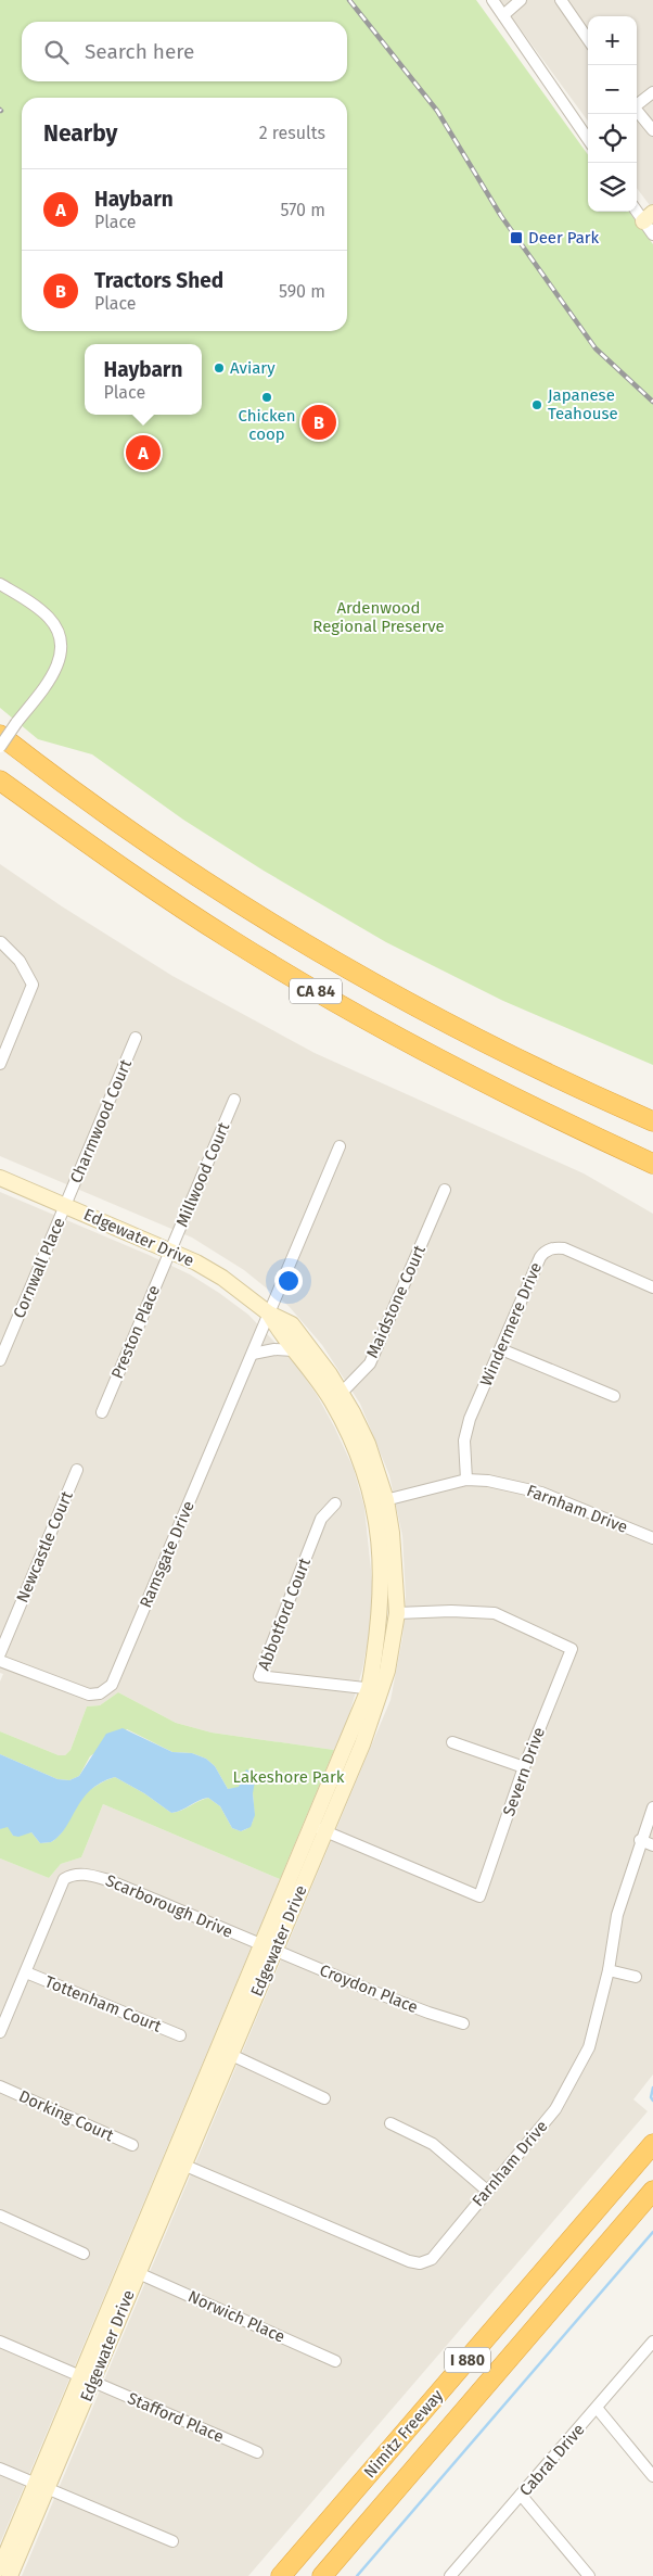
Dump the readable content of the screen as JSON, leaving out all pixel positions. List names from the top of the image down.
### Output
{
  "streets": {
    "highway": ["CA 84", "I 880", "Nimitz Freeway"],
    "street": [
      "Charmwood Court",
      "Millwood Court",
      "Edgewater Drive",
      "Cornwall Place",
      "Maidstone Court",
      "Windermere Drive",
      "Preston Place",
      "Farnham Drive",
      "Newcastle Court",
      "Ramsgate Drive",
      "Abbotford Court",
      "Severn Drive",
      "Scarborough Drive",
      "Croydon Place",
      "Tottenham Court",
      "Dorking Court",
      "Norwich Place",
      "Stafford Place",
      "Cabral Drive"
    ]
  },
  "crossings": [
    ["Charmwood Court", "Edgewater Drive"],
    ["Charmwood Court", "Cornwall Place"],
    ["Millwood Court", "Edgewater Drive"],
    ["Millwood Court", "Preston Place"],
    ["Edgewater Drive", "Cornwall Place"],
    ["Edgewater Drive", "Maidstone Court"],
    ["Edgewater Drive", "Preston Place"],
    ["Edgewater Drive", "Farnham Drive"],
    ["Edgewater Drive", "Ramsgate Drive"],
    ["Edgewater Drive", "Abbotford Court"],
    ["Edgewater Drive", "Severn Drive"],
    ["Edgewater Drive", "Scarborough Drive"],
    ["Edgewater Drive", "Croydon Place"],
    ["Edgewater Drive", "Norwich Place"],
    ["Edgewater Drive", "Stafford Place"],
    ["Windermere Drive", "Farnham Drive"],
    ["Scarborough Drive", "Croydon Place"],
    ["Scarborough Drive", "Tottenham Court"]
  ],
  "parks": ["Ardenwood Regional Preserve", "Lakeshore Park"],
  "places": {
    "transit": ["Deer Park"],
    "other": ["Aviary", "Chicken coop", "Japanese Teahouse"]
  },
  "page": {
    "map_buttons": ["+", "−"],
    "search": "Search here",
    "heading": ["Nearby", "2 results"],
    "list": [
      {
        "mark": "A",
        "name": "Haybarn",
        "note": "Place",
        "value": "570 m"
      },
      {
        "mark": "B",
        "name": "Tractors Shed",
        "note": "Place",
        "value": "590 m"
      }
    ],
    "popup": ["Haybarn", "Place"],
    "pins": ["B", "A"]
  }
}
